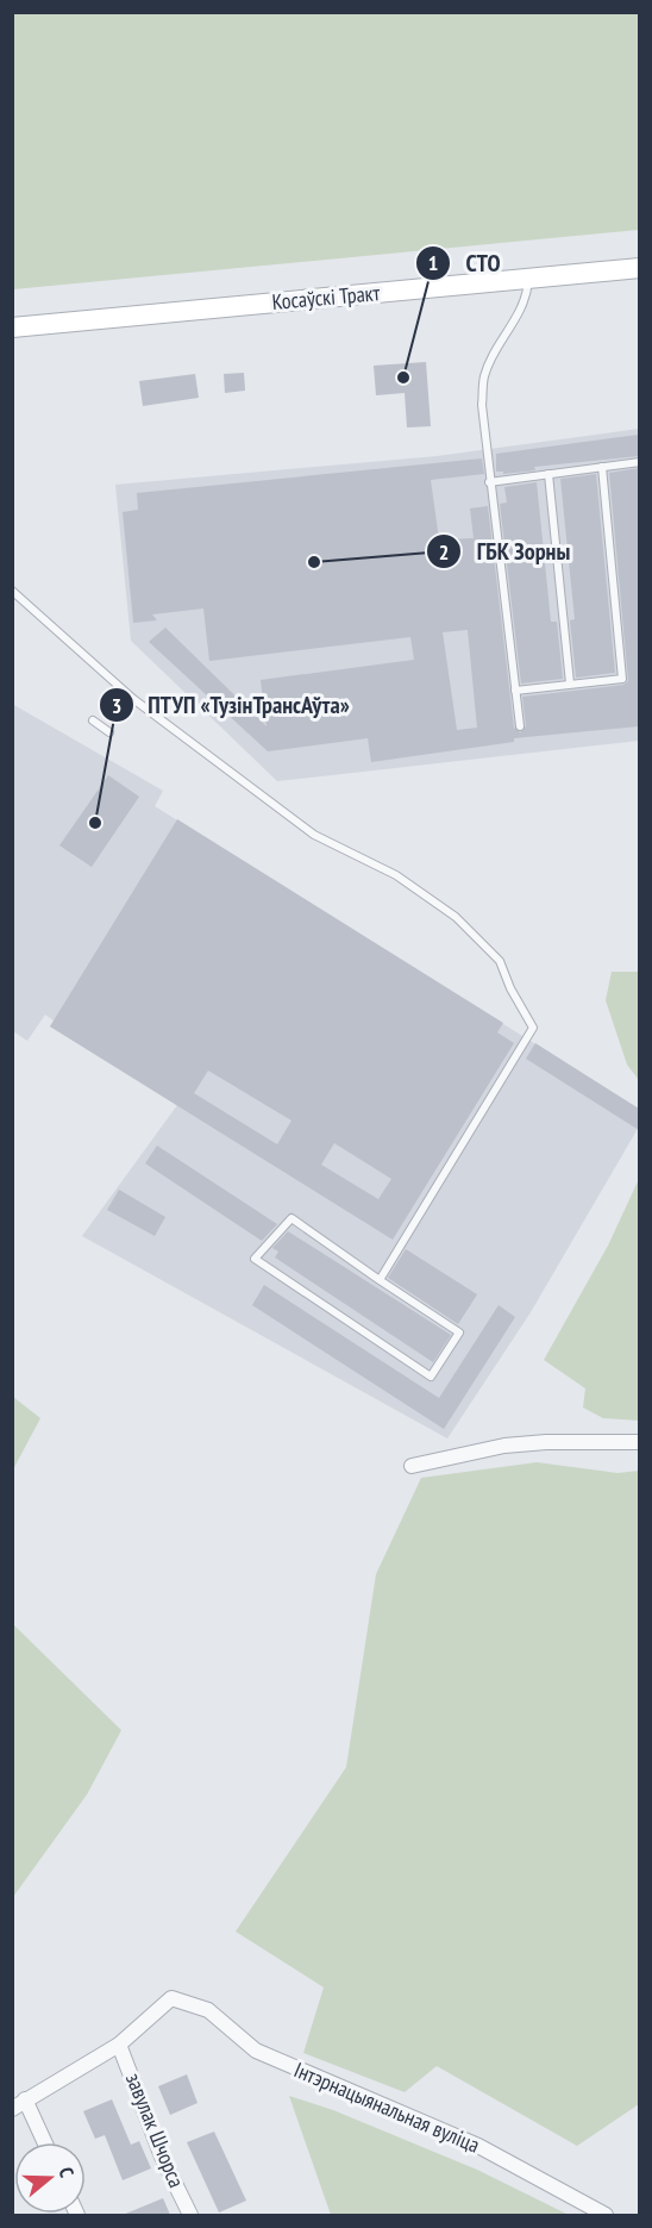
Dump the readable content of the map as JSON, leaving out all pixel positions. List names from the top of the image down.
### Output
{
  "streets": {
    "main road": ["Косаўскі Тракт"],
    "street": ["Інтэрнацыянальная вуліца", "завулак Шчорса"]
  },
  "crossings": [
    ["Інтэрнацыянальная вуліца", "завулак Шчорса"]
  ],
  "places": ["СТО", "ГБК Зорны", "ПТУП «ТузінТрансАўта»"],
  "north": "right"
}
